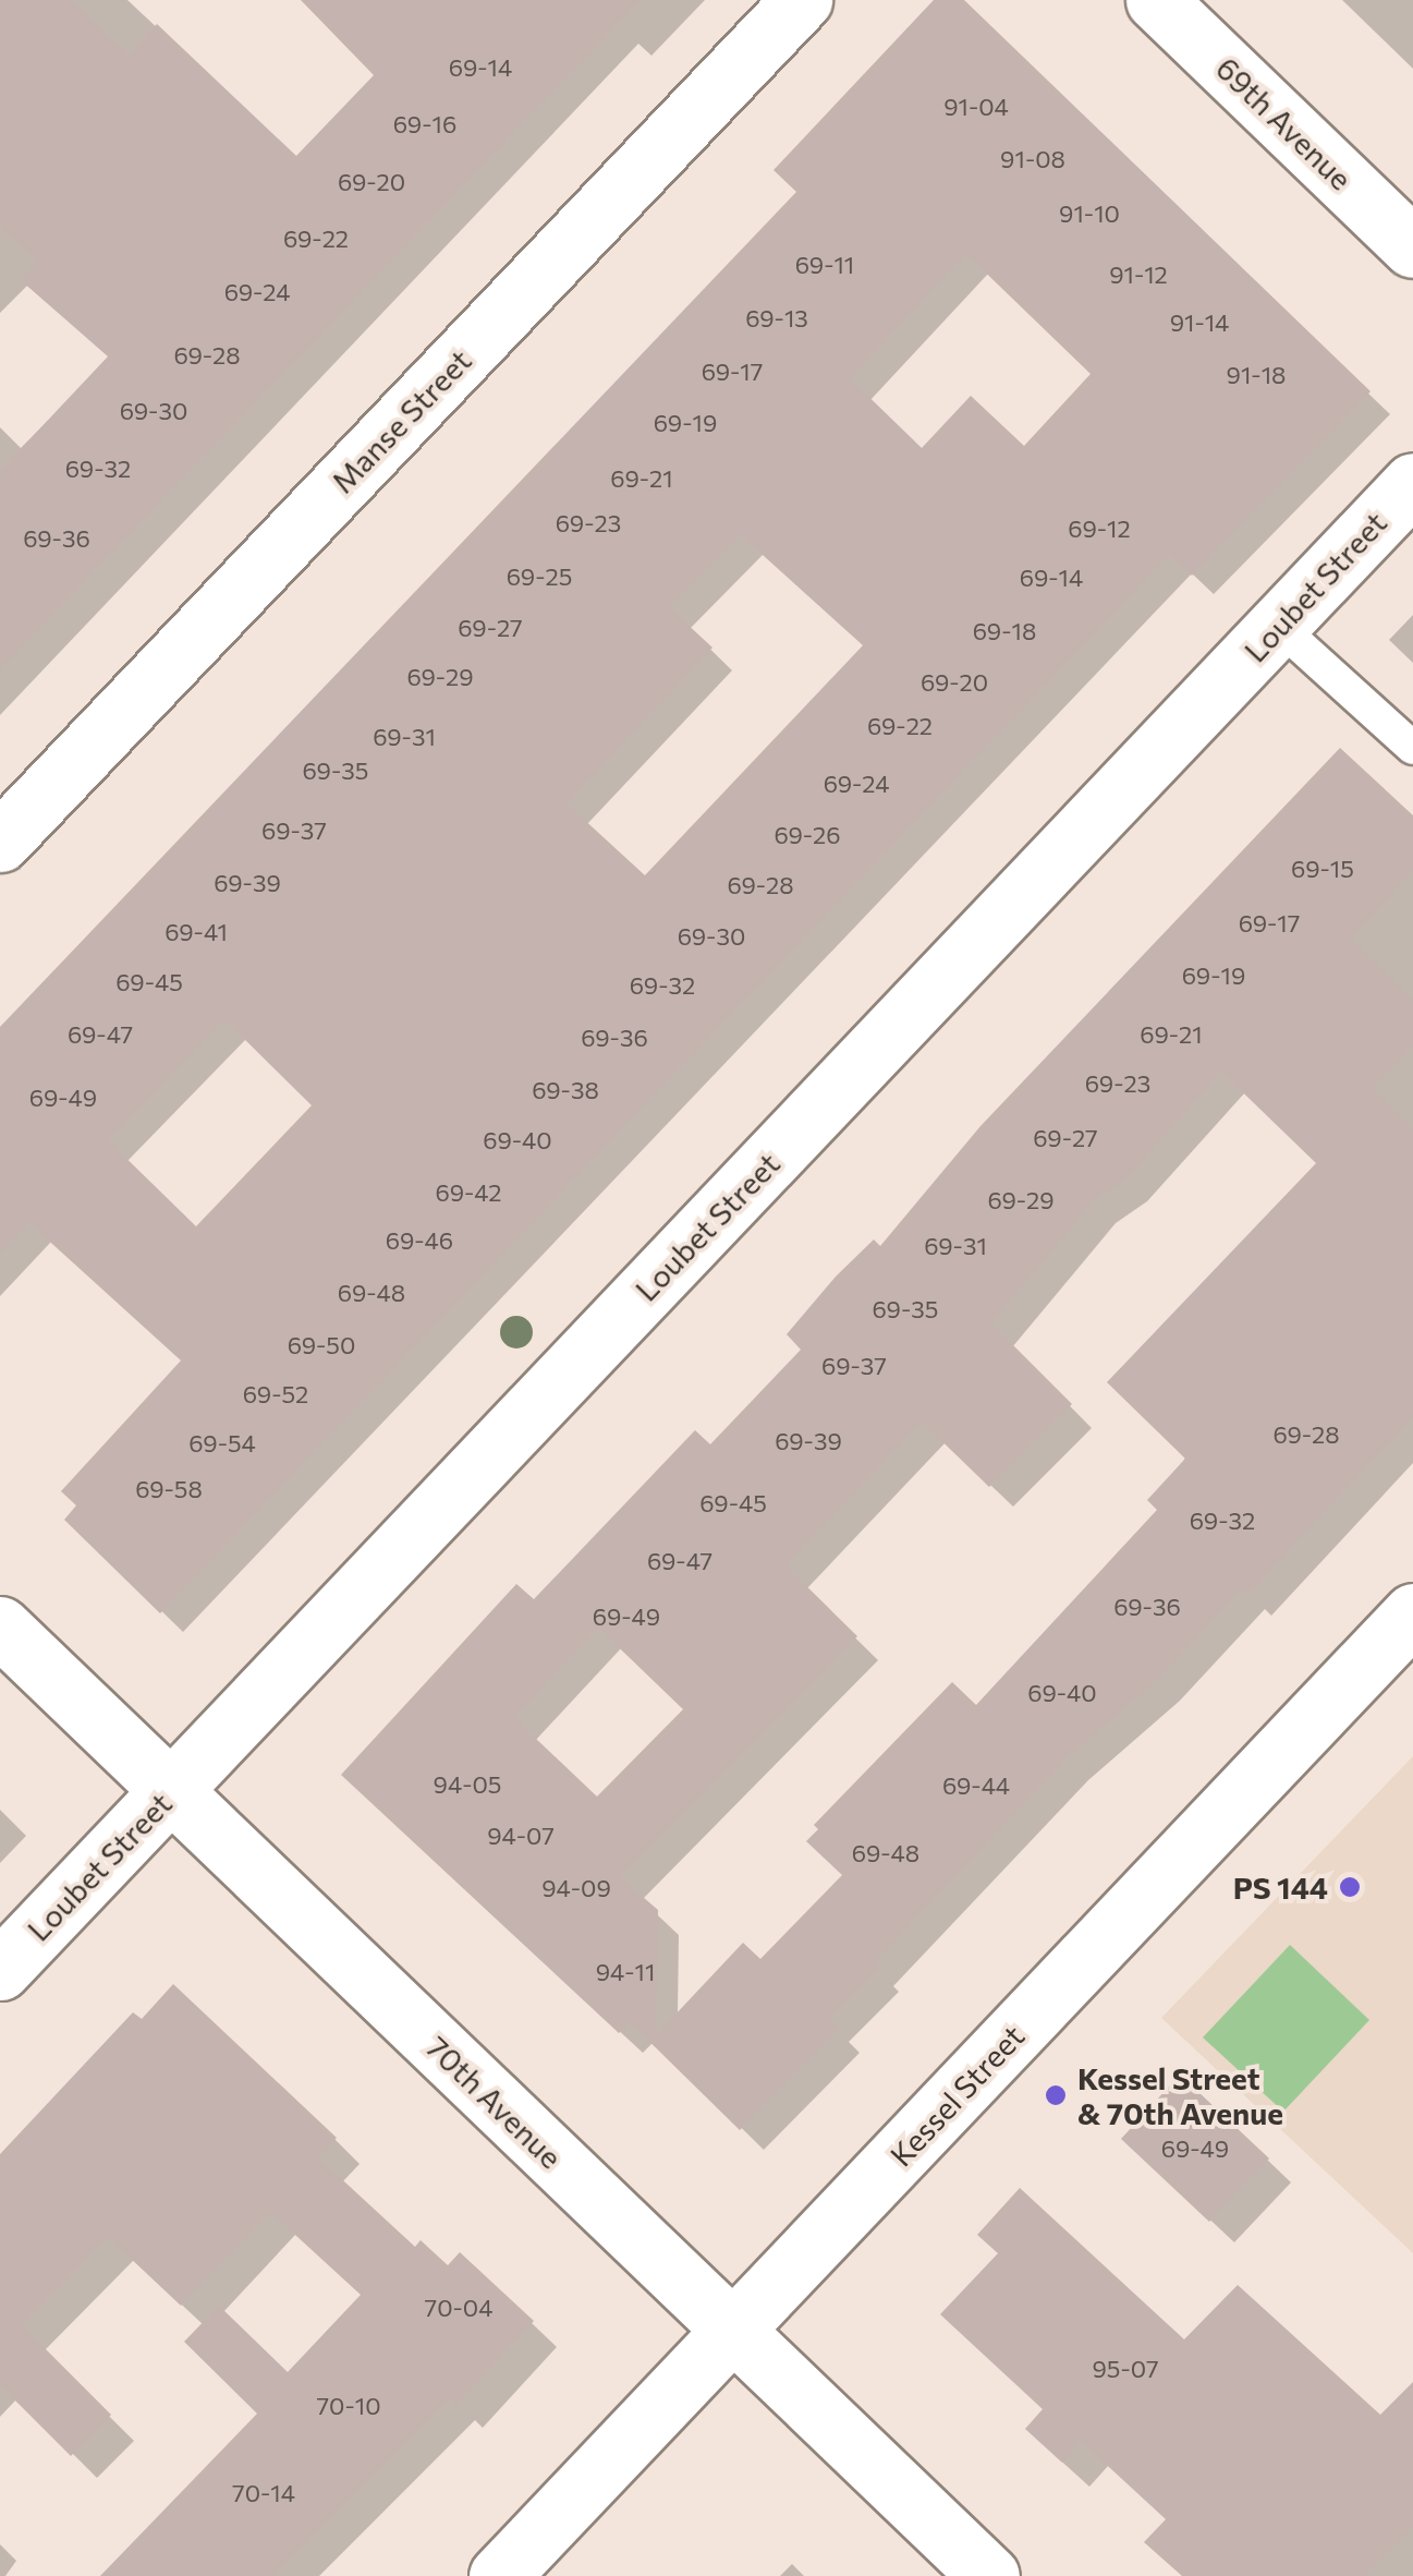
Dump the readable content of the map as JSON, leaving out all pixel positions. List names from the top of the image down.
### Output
{
  "streets": {
    "street": [
      "69th Avenue",
      "Manse Street",
      "Loubet Street",
      "Kessel Street",
      "70th Avenue"
    ]
  },
  "crossings": [
    ["Loubet Street", "70th Avenue"],
    ["Kessel Street", "70th Avenue"]
  ],
  "places": ["PS 144", "Kessel Street & 70th Avenue"],
  "house_numbers": [
    "69-14",
    "91-04",
    "69-16",
    "91-08",
    "69-20",
    "91-10",
    "69-22",
    "69-11",
    "91-12",
    "69-24",
    "69-13",
    "91-14",
    "69-28",
    "69-17",
    "91-18",
    "69-30",
    "69-19",
    "69-32",
    "69-21",
    "69-23",
    "69-12",
    "69-36",
    "69-25",
    "69-14",
    "69-27",
    "69-18",
    "69-29",
    "69-20",
    "69-22",
    "69-31",
    "69-35",
    "69-24",
    "69-37",
    "69-26",
    "69-15",
    "69-39",
    "69-28",
    "69-17",
    "69-41",
    "69-30",
    "69-19",
    "69-45",
    "69-32",
    "69-47",
    "69-21",
    "69-36",
    "69-23",
    "69-38",
    "69-49",
    "69-27",
    "69-40",
    "69-42",
    "69-29",
    "69-46",
    "69-31",
    "69-48",
    "69-35",
    "69-50",
    "69-37",
    "69-52",
    "69-28",
    "69-39",
    "69-54",
    "69-58",
    "69-45",
    "69-32",
    "69-47",
    "69-36",
    "69-49",
    "69-40",
    "94-05",
    "69-44",
    "94-07",
    "69-48",
    "94-09",
    "94-11",
    "69-49",
    "70-04",
    "95-07",
    "70-10",
    "70-14"
  ]
}
